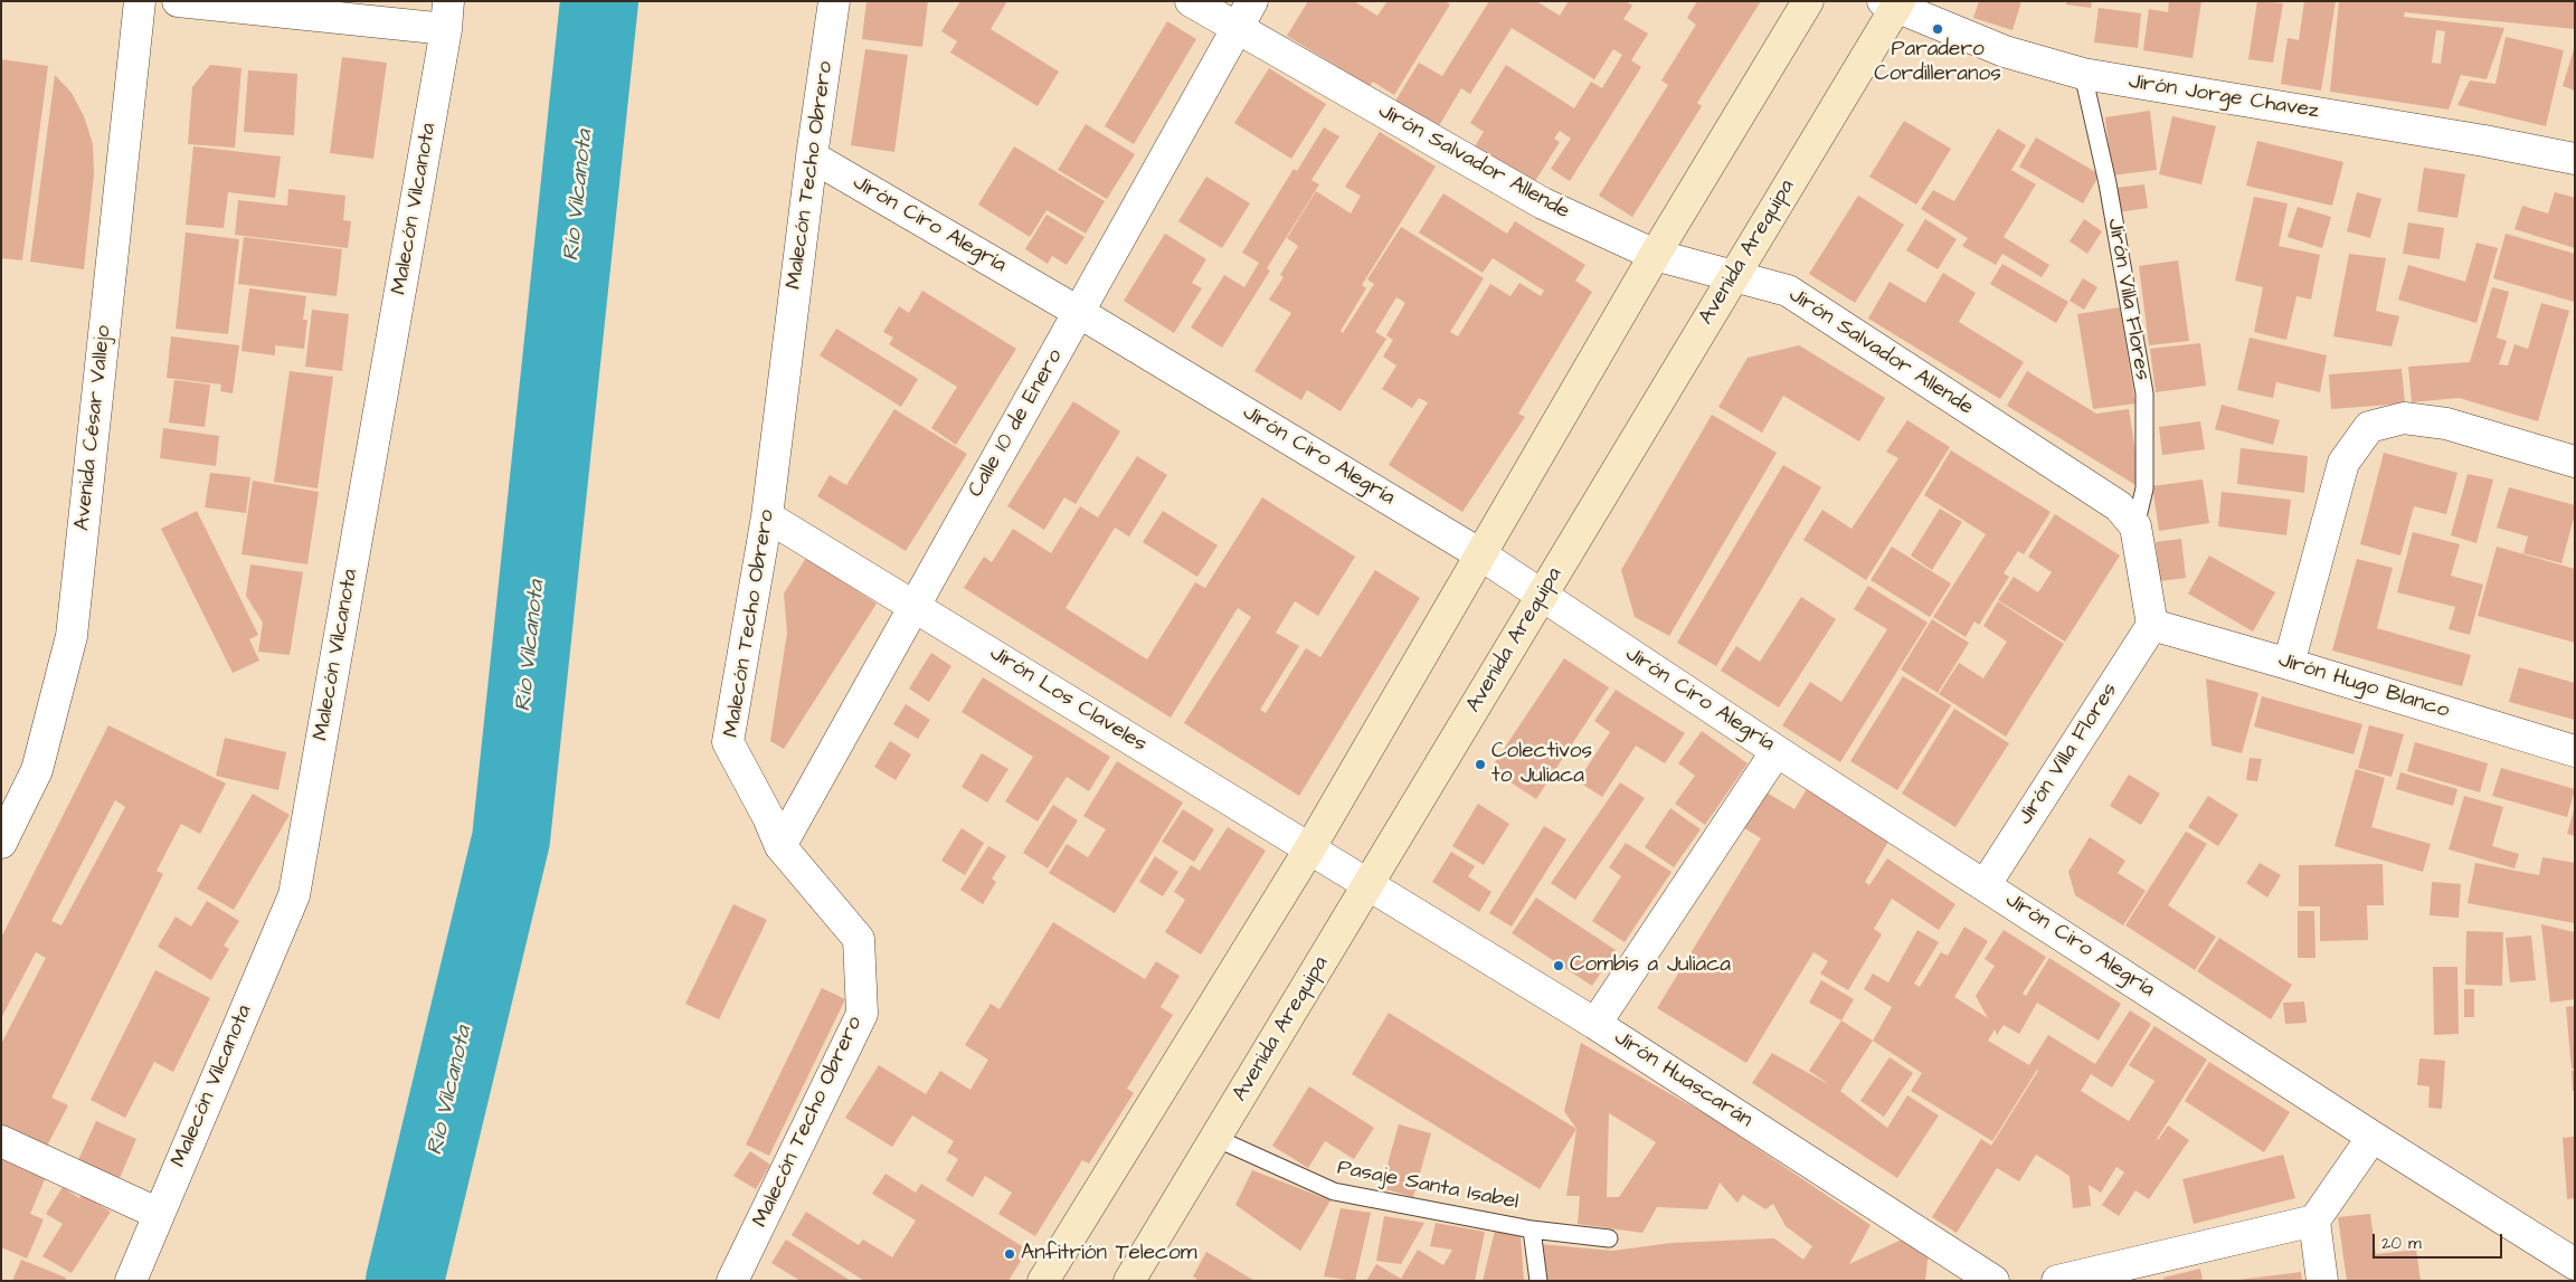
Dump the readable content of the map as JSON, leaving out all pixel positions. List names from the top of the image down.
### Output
{
  "streets": {
    "street": [
      "Jirón Jorge Chavez",
      "Jirón Salvador Allende",
      "Malecón Techo Obrero",
      "Malecón Vilcanota",
      "Jirón Ciro Alegría",
      "Avenida Arequipa",
      "Jirón Villa Flores",
      "Calle 10 de Enero",
      "Avenida César Vallejo",
      "Jirón Hugo Blanco",
      "Jirón Los Claveles",
      "Jirón Huascarán"
    ],
    "lane": ["Pasaje Santa Isabel"]
  },
  "crossings": [
    ["Jirón Jorge Chavez", "Avenida Arequipa"],
    ["Jirón Jorge Chavez", "Jirón Villa Flores"],
    ["Jirón Salvador Allende", "Avenida Arequipa"],
    ["Jirón Salvador Allende", "Jirón Villa Flores"],
    ["Jirón Salvador Allende", "Calle 10 de Enero"],
    ["Malecón Techo Obrero", "Jirón Ciro Alegría"],
    ["Malecón Techo Obrero", "Calle 10 de Enero"],
    ["Malecón Techo Obrero", "Jirón Los Claveles"],
    ["Jirón Ciro Alegría", "Avenida Arequipa"],
    ["Jirón Ciro Alegría", "Jirón Villa Flores"],
    ["Jirón Ciro Alegría", "Calle 10 de Enero"],
    ["Avenida Arequipa", "Jirón Los Claveles"],
    ["Avenida Arequipa", "Jirón Huascarán"],
    ["Avenida Arequipa", "Pasaje Santa Isabel"],
    ["Jirón Villa Flores", "Jirón Hugo Blanco"],
    ["Calle 10 de Enero", "Jirón Los Claveles"],
    ["Jirón Los Claveles", "Jirón Huascarán"]
  ],
  "water": ["Río Vilcanota"],
  "places": [
    "Paradero Cordilleranos",
    "Colectivos to Juliaca",
    "Combis a Juliaca",
    "Anfitrión Telecom"
  ],
  "scale_bar": "20 m"
}
